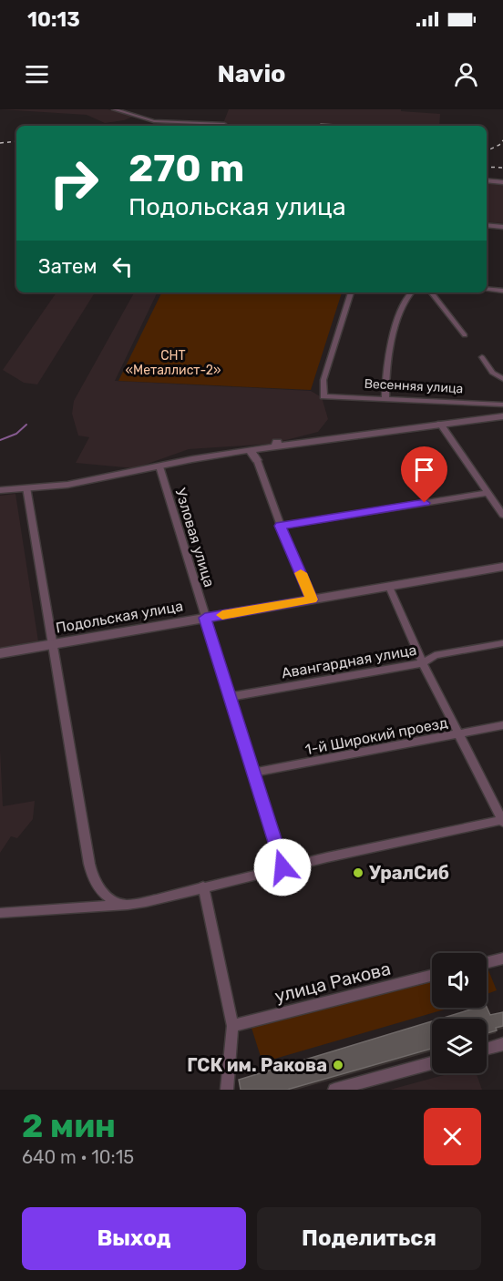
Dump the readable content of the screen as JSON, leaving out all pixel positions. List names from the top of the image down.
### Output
{
  "streets": {
    "street": [
      "Весенняя улица",
      "Узловая улица",
      "Подольская улица",
      "Авангардная улица",
      "1-й Широкий проезд",
      "улица Ракова"
    ]
  },
  "crossings": [
    ["Узловая улица", "Подольская улица"],
    ["Узловая улица", "Авангардная улица"],
    ["Узловая улица", "1-й Широкий проезд"]
  ],
  "parks": ["СНТ «Металлист-2»"],
  "places": ["УралСиб", "ГСК им. Ракова"],
  "page": {
    "status": "10:13",
    "header": "Navio",
    "turn": ["270 m", "Подольская улица"],
    "then": "Затем",
    "heading": ["2 мин", "640 m · 10:15"],
    "buttons": ["Выход", "Поделиться"]
  }
}
